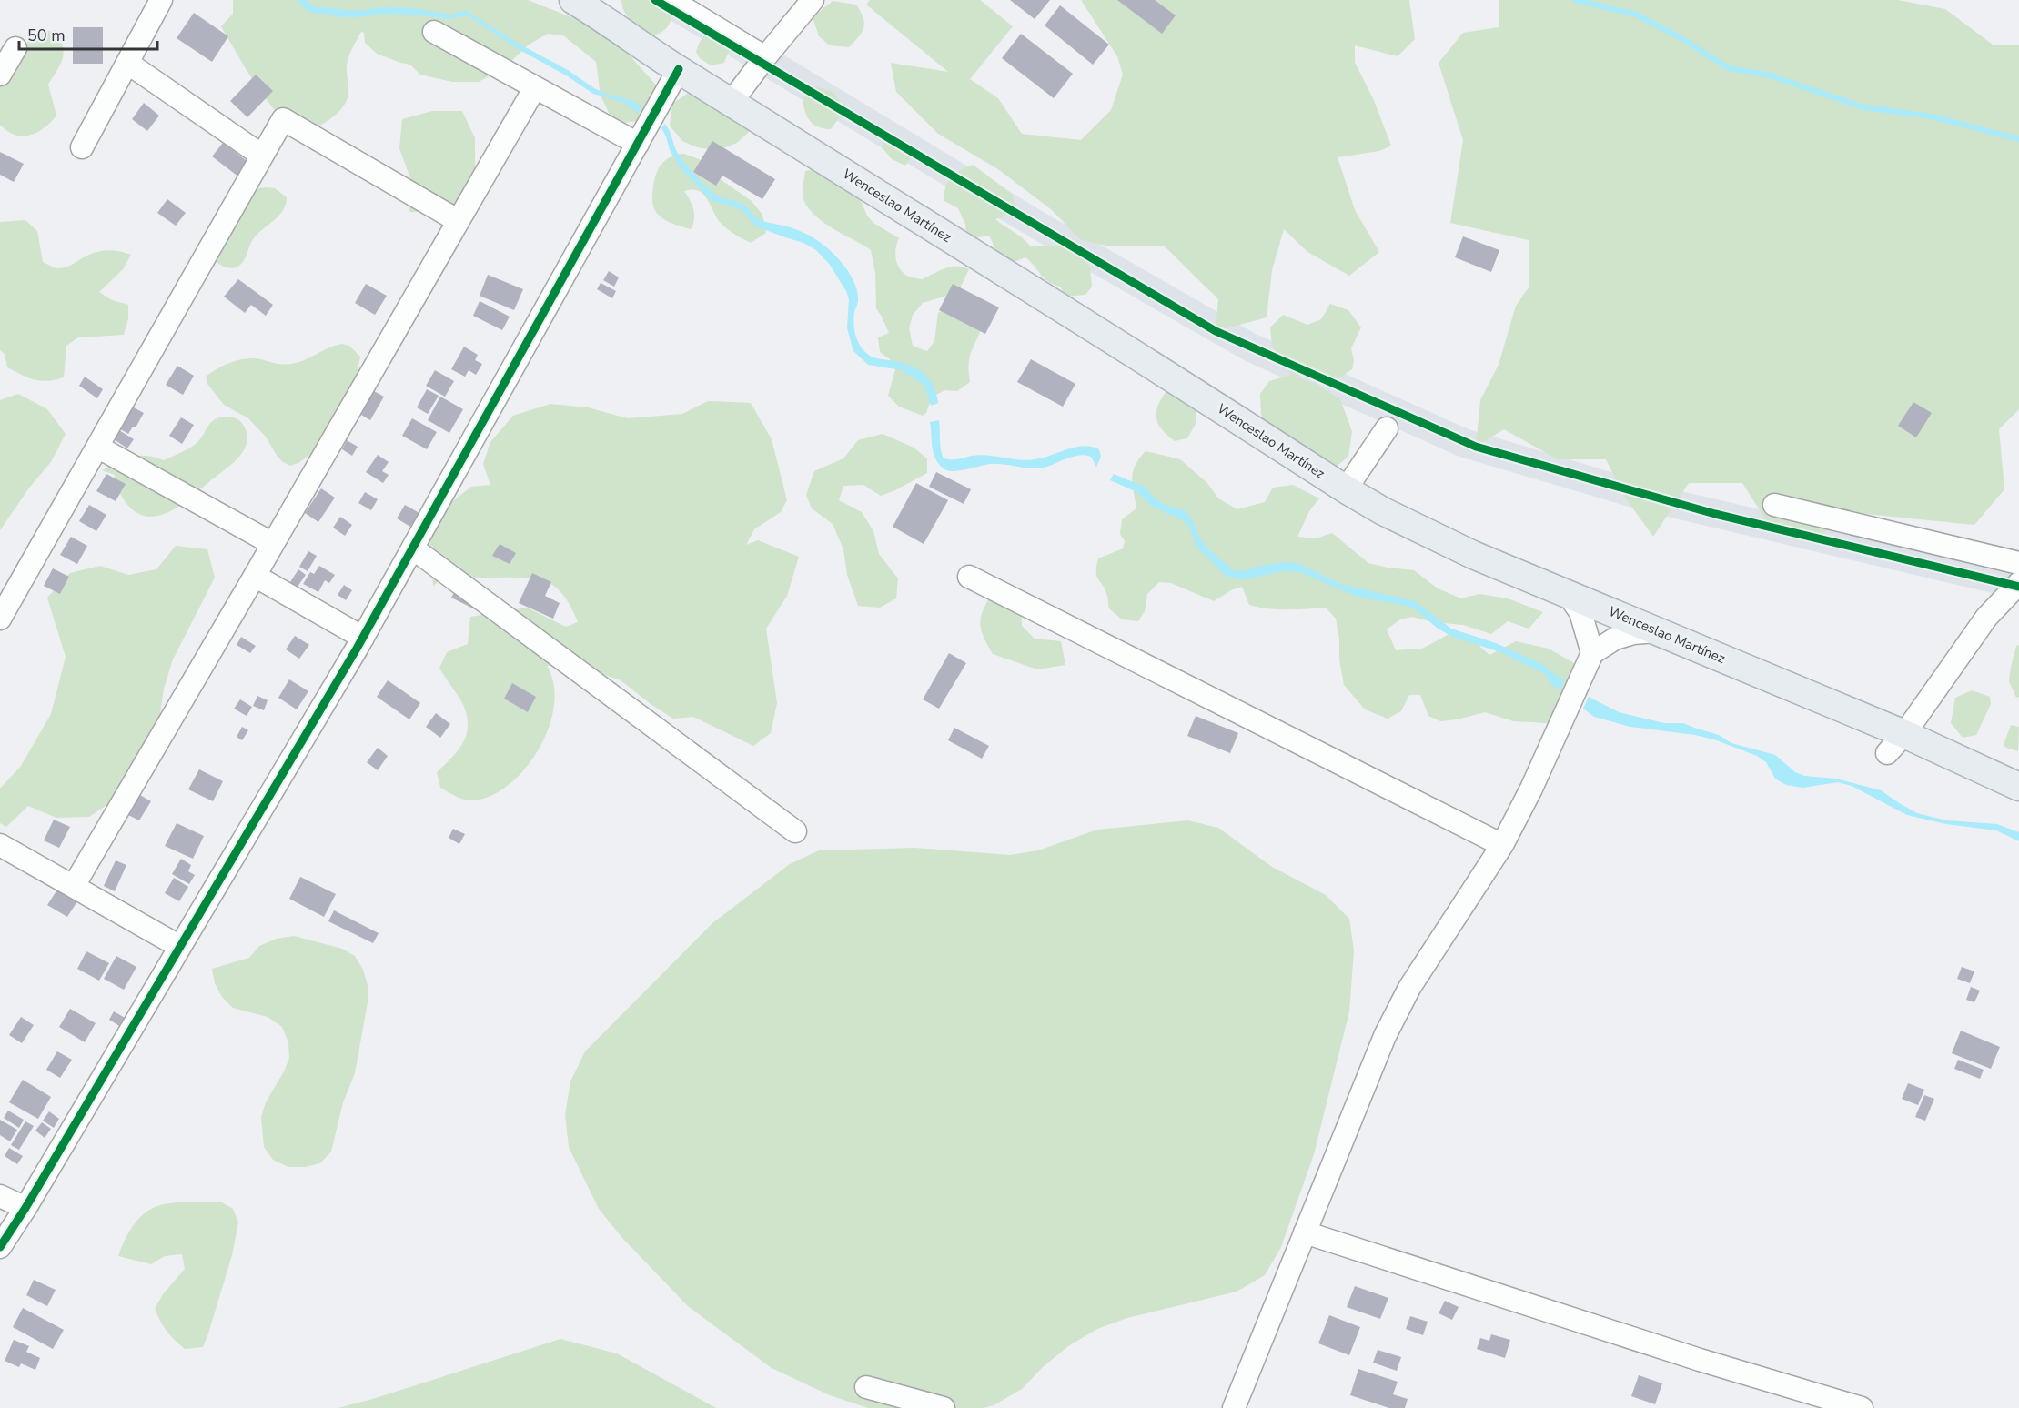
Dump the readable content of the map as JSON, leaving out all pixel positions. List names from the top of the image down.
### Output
{
  "streets": {
    "main road": ["Wenceslao Martínez"]
  },
  "scale_bar": "50 m"
}
